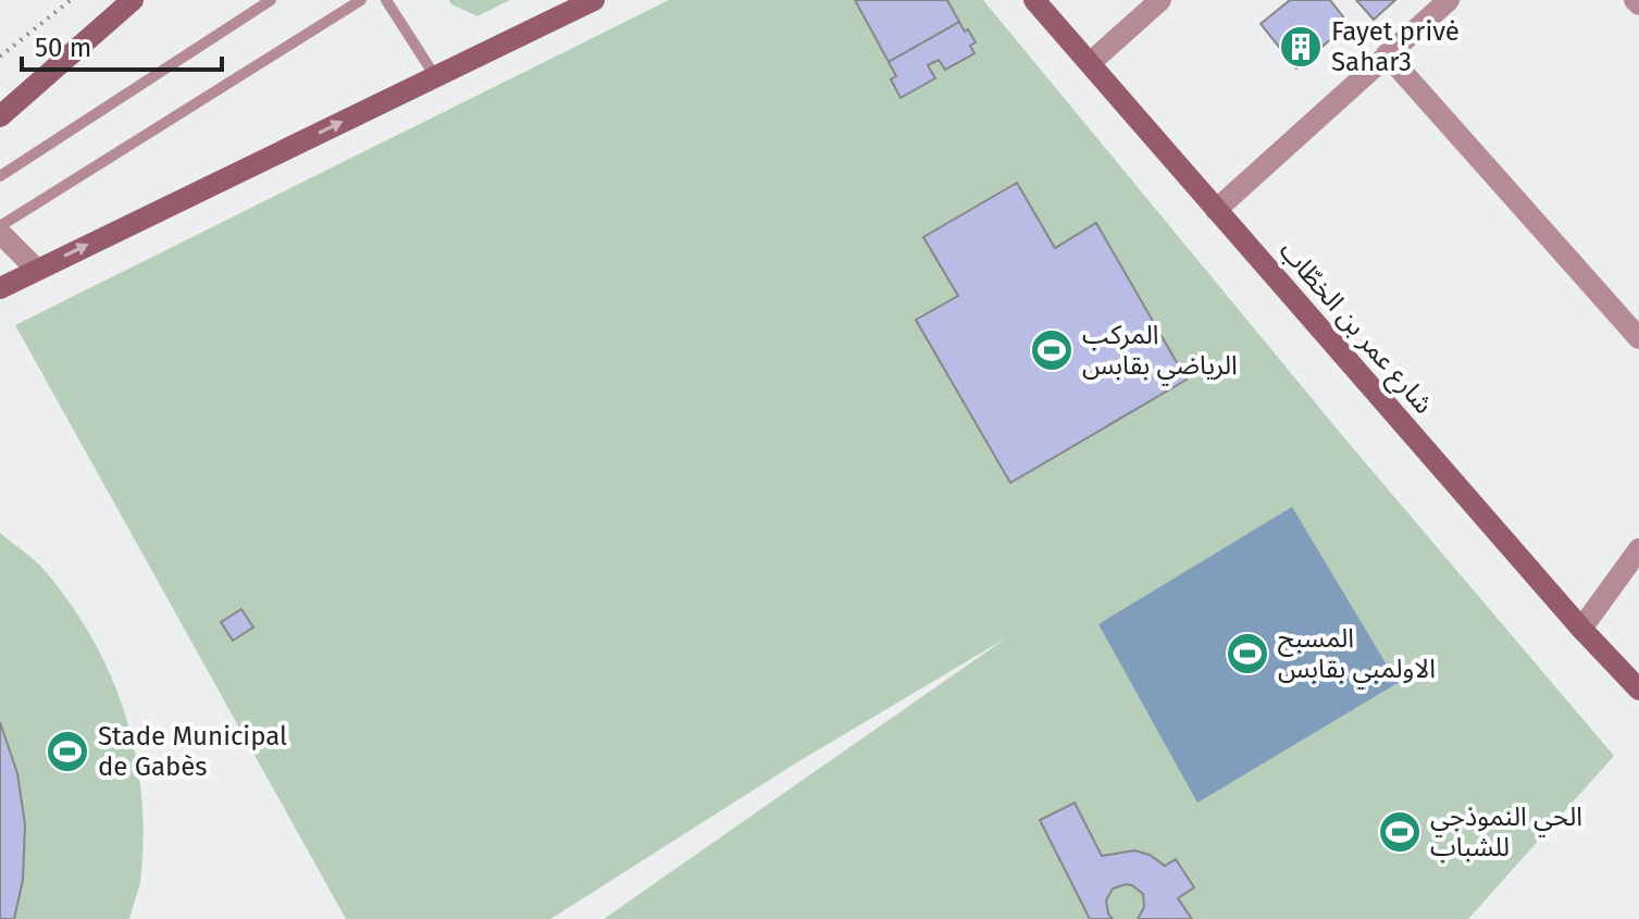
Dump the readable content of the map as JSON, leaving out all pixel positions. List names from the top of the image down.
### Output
{
  "streets": {
    "street": ["شارع عمر بن الخطّاب"]
  },
  "places": {
    "building": ["Fayet privė Sahar3"],
    "sports": [
      "المركب الرياضي بقابس",
      "المسبح الاولمبي بقابس",
      "Stade Municipal de Gabès",
      "الحي النموذجي للشباب"
    ]
  },
  "scale_bar": "50 m"
}
